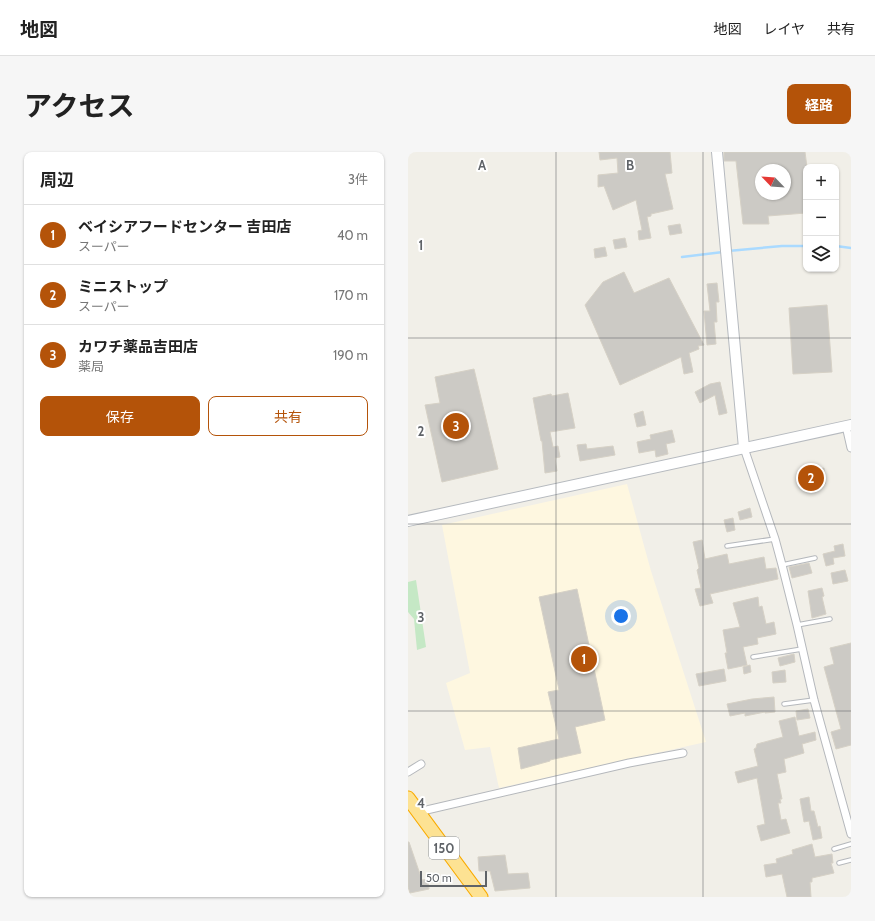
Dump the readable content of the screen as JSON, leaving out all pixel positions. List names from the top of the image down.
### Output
{
  "streets": {
    "highway": ["150"]
  },
  "scale_bar": "50 m",
  "north": "top left",
  "page": {
    "header": "地図",
    "nav": ["地図", "レイヤ", "共有"],
    "title": "アクセス",
    "buttons": [
      "経路",
      ["保存", "共有"]
    ],
    "heading": ["周辺", "3件"],
    "map_buttons": ["+", "−"],
    "list": [
      {
        "mark": "1",
        "name": "ベイシアフードセンター 吉田店",
        "note": "スーパー",
        "value": "40 m"
      },
      {
        "mark": "2",
        "name": "ミニストップ",
        "note": "スーパー",
        "value": "170 m"
      },
      {
        "mark": "3",
        "name": "カワチ薬品吉田店",
        "note": "薬局",
        "value": "190 m"
      }
    ],
    "pins": ["3", "2", "1"],
    "scale": "50 m"
  },
  "grid": {
    "columns": ["A", "B"],
    "rows": [
      "1",
      "2",
      "3",
      "4"
    ]
  }
}
